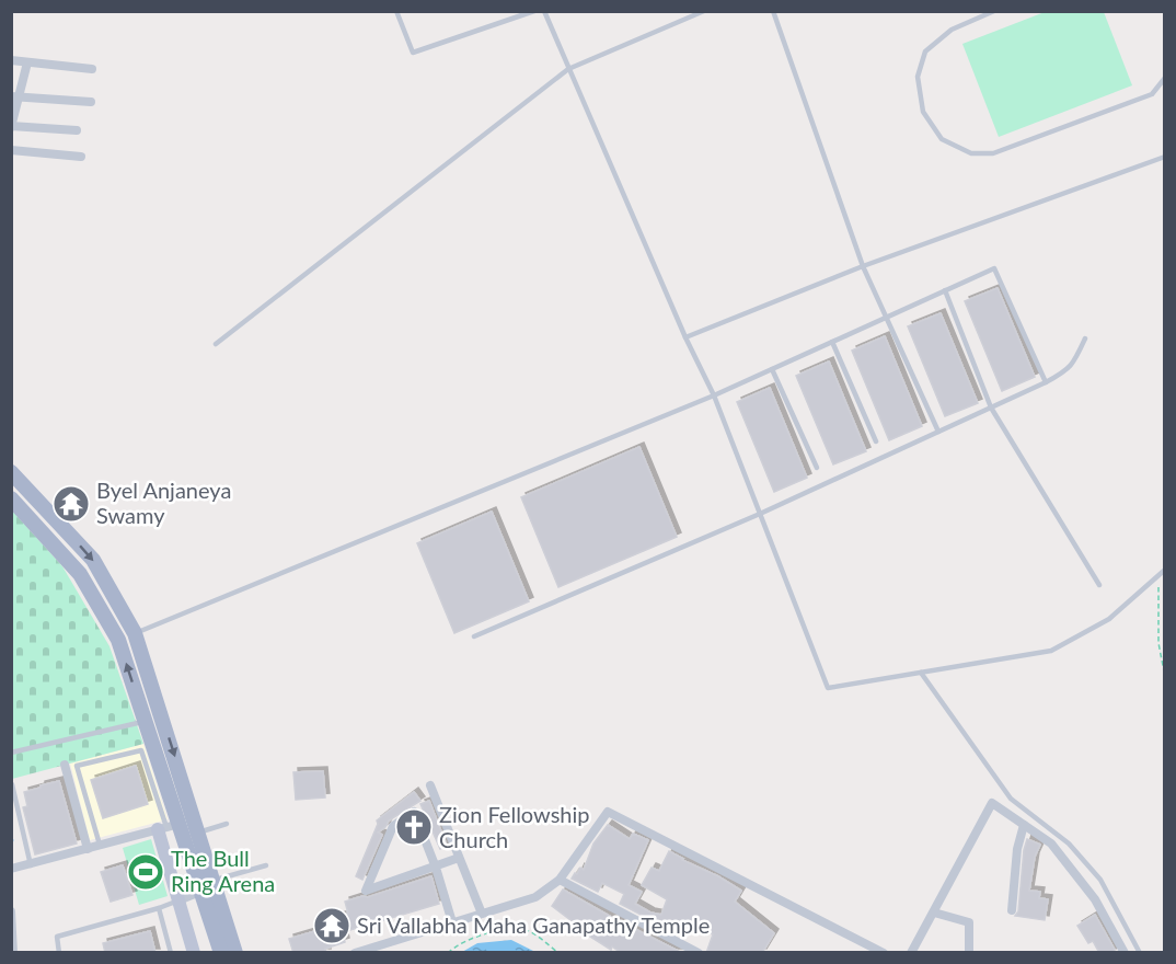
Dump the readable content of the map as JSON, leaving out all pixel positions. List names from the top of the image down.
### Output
{
  "places": {
    "temple": ["Byel Anjaneya Swamy", "Sri Vallabha Maha Ganapathy Temple"],
    "church": ["Zion Fellowship Church"],
    "sports": ["The Bull Ring Arena"]
  }
}
